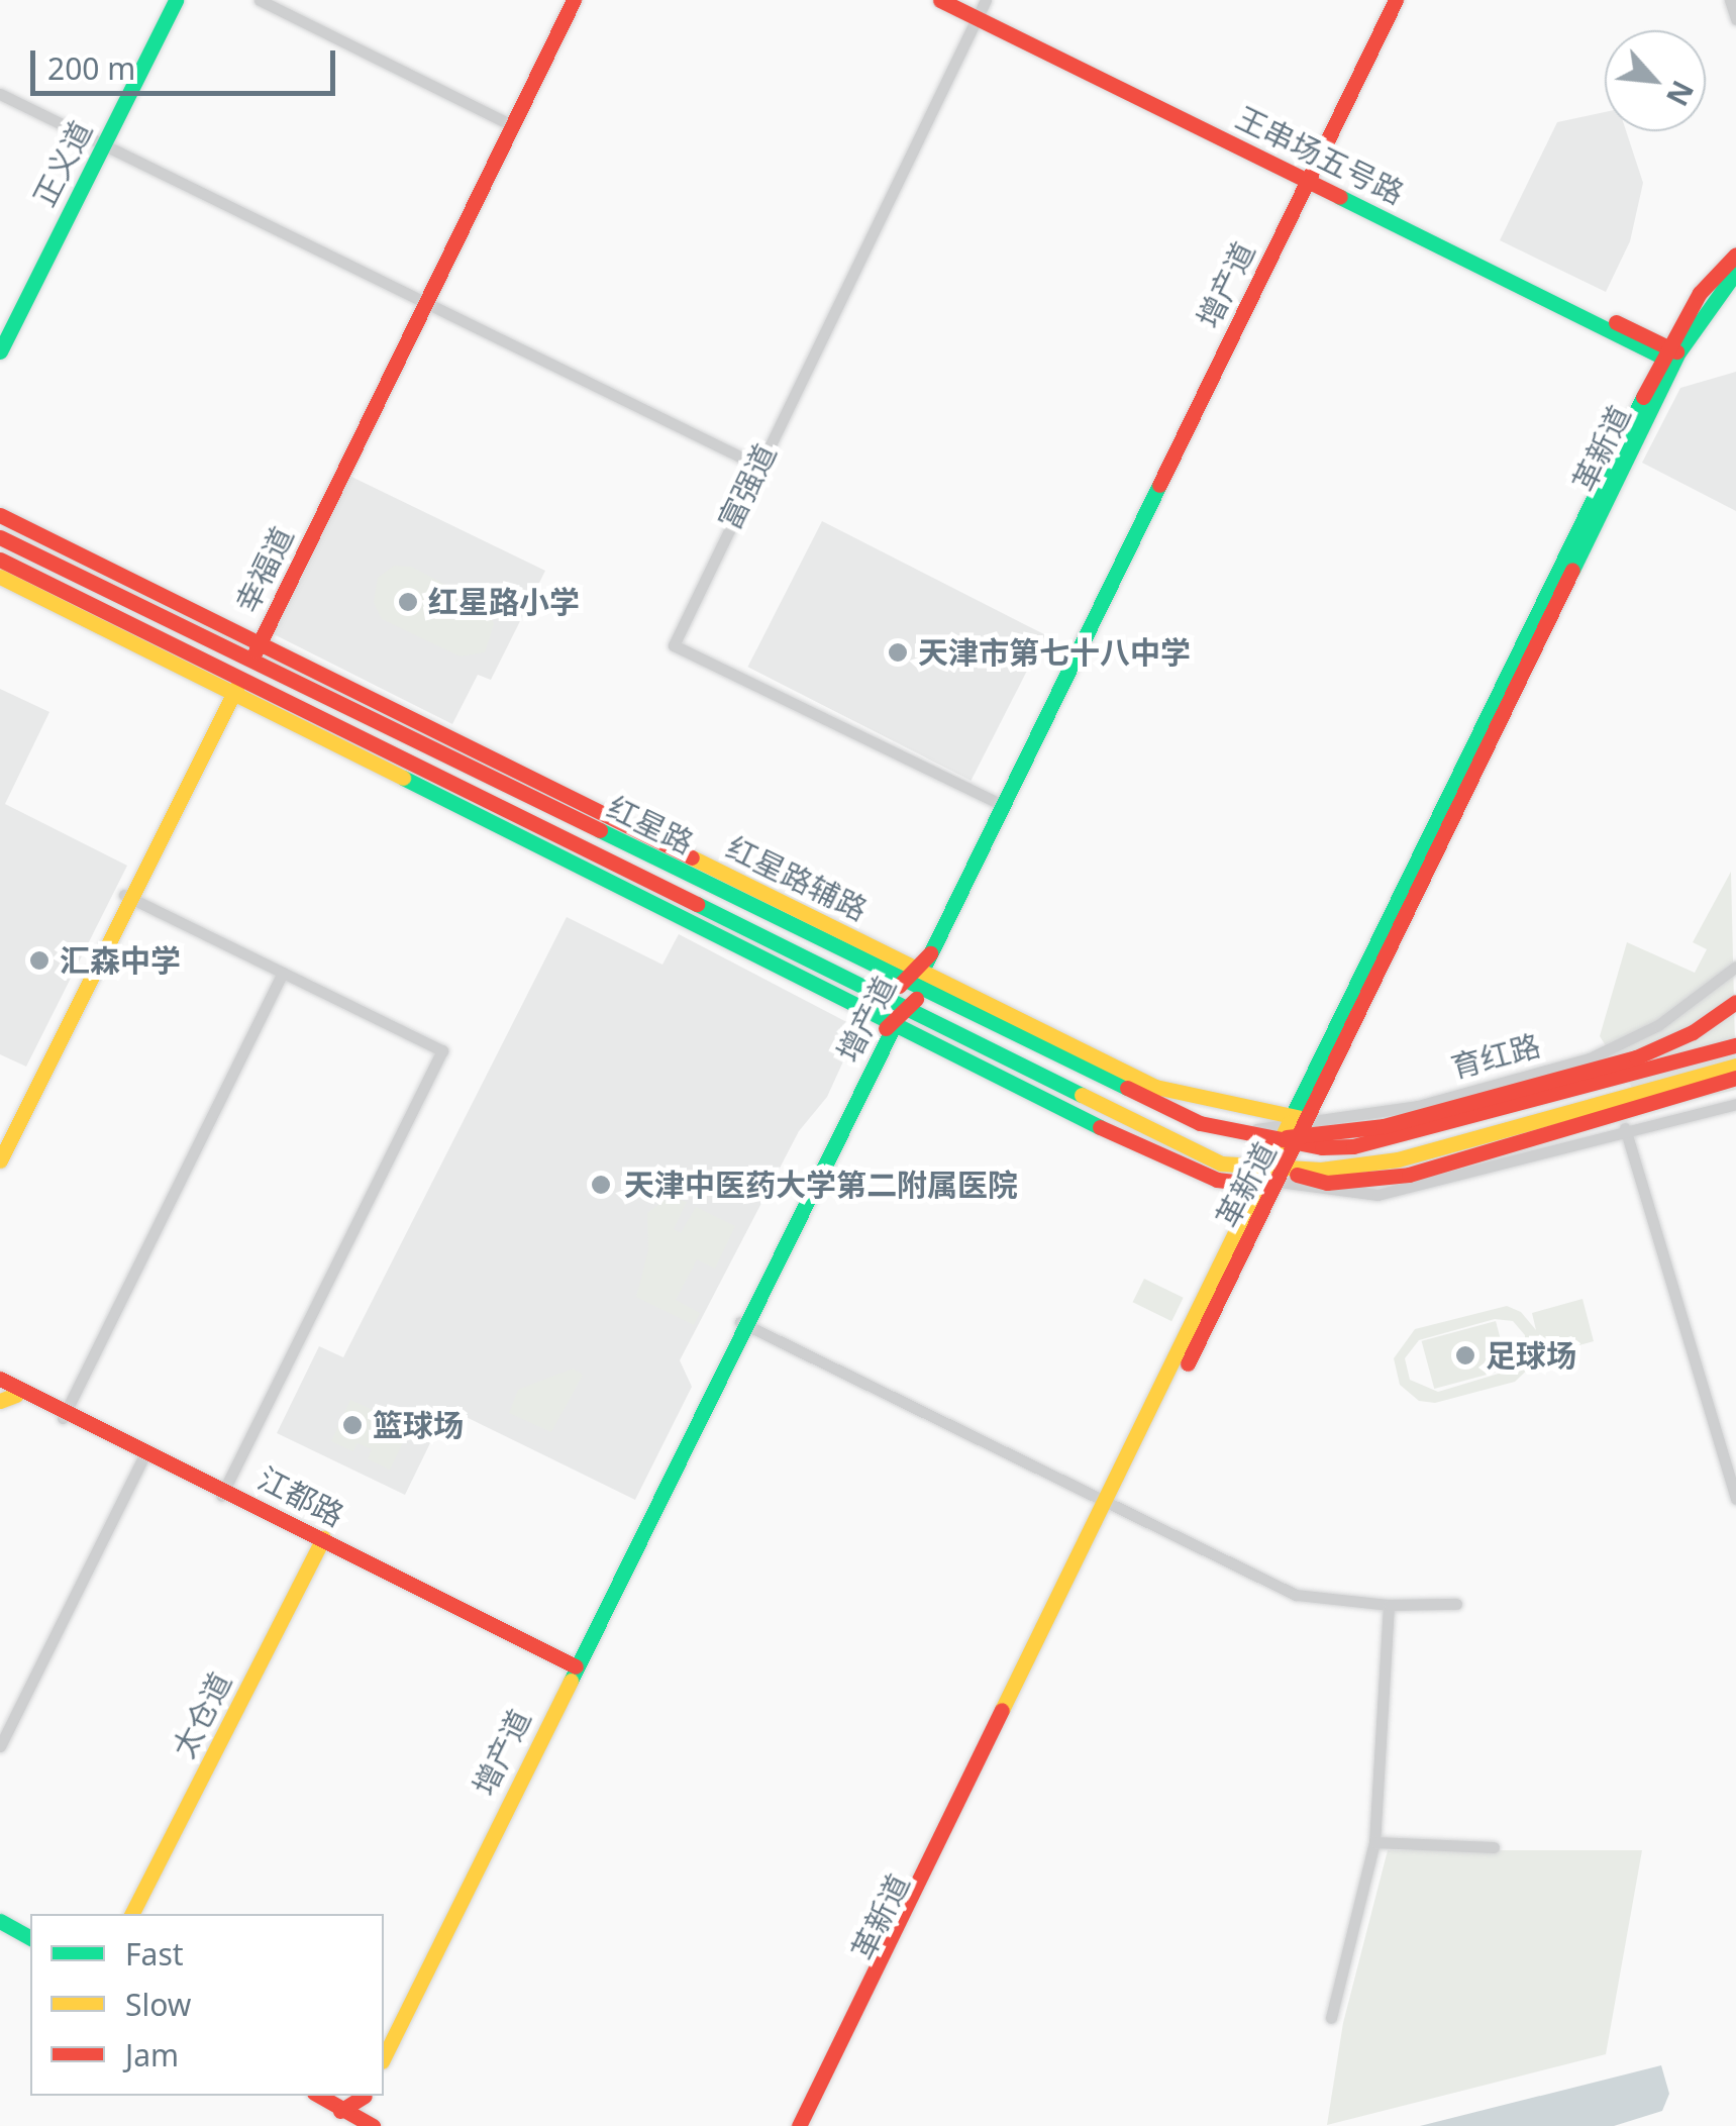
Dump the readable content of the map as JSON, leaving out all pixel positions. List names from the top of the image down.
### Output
{
  "streets": {
    "main road": [
      "王串场五号路",
      "正义道",
      "增产道",
      "革新道",
      "幸福道",
      "红星路",
      "红星路辅路",
      "育红路",
      "江都路",
      "太仓道"
    ],
    "street": ["富强道"]
  },
  "crossings": [
    ["王串场五号路", "增产道"],
    ["王串场五号路", "革新道"],
    ["王串场五号路", "富强道"],
    ["增产道", "富强道"],
    ["增产道", "红星路"],
    ["增产道", "红星路辅路"],
    ["增产道", "江都路"],
    ["革新道", "红星路"],
    ["革新道", "红星路辅路"],
    ["革新道", "育红路"],
    ["幸福道", "红星路"],
    ["幸福道", "红星路辅路"],
    ["红星路", "红星路辅路"],
    ["红星路辅路", "育红路"],
    ["江都路", "太仓道"]
  ],
  "places": [
    "红星路小学",
    "天津市第七十八中学",
    "汇森中学",
    "天津中医药大学第二附属医院",
    "足球场",
    "篮球场"
  ],
  "legend": ["Fast", "Slow", "Jam"],
  "scale_bar": "200 m",
  "north": "bottom right"
}
